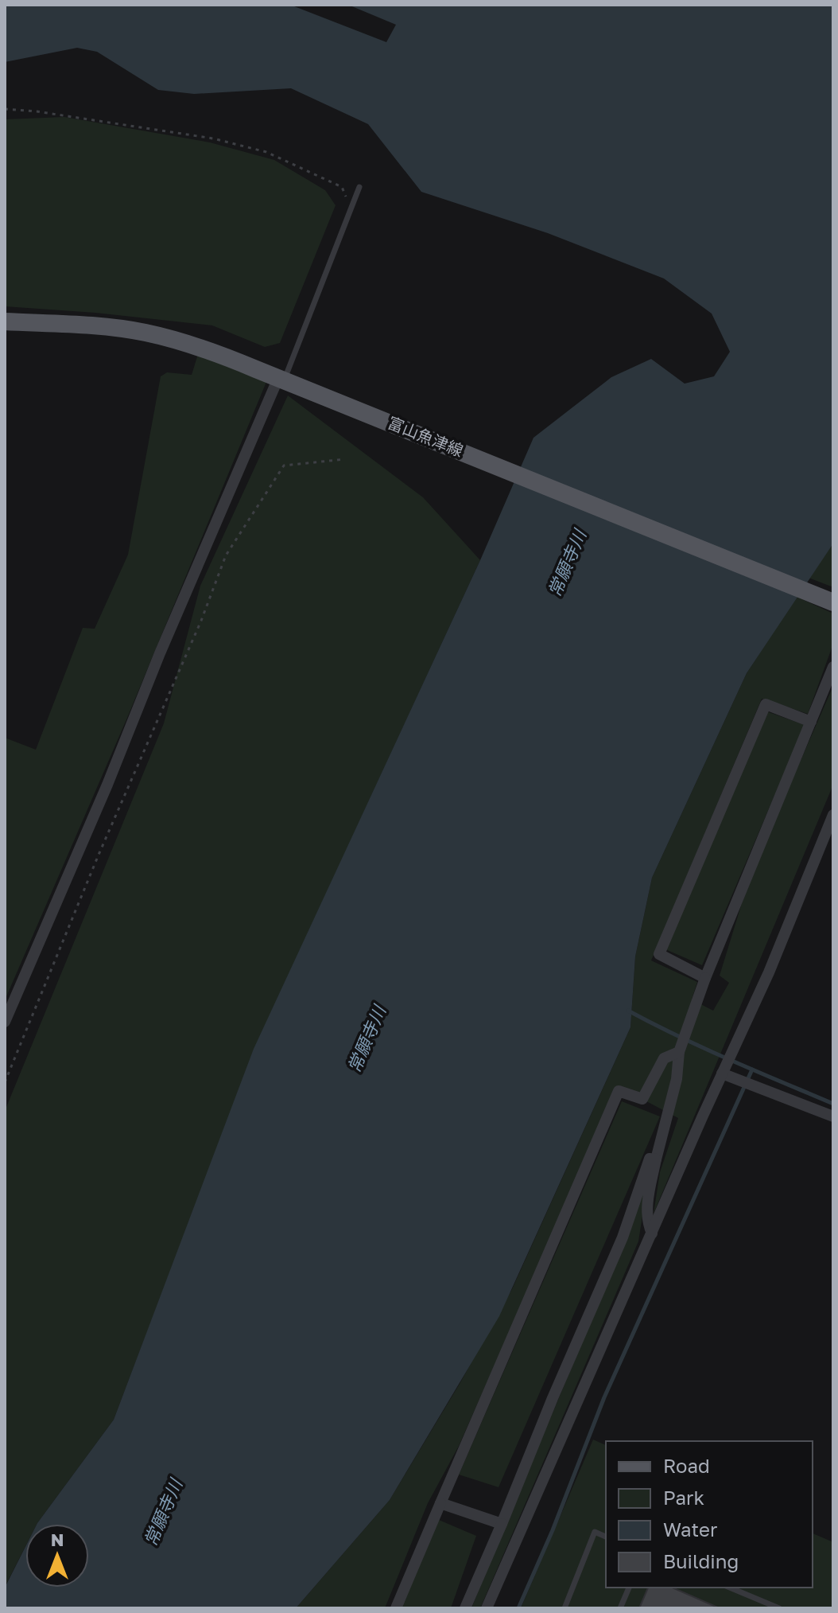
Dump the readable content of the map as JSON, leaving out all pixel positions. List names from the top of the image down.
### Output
{
  "streets": {
    "main road": ["富山魚津線"]
  },
  "water": ["常願寺川"],
  "legend": [
    "Road",
    "Park",
    "Water",
    "Building"
  ],
  "north": "top"
}
